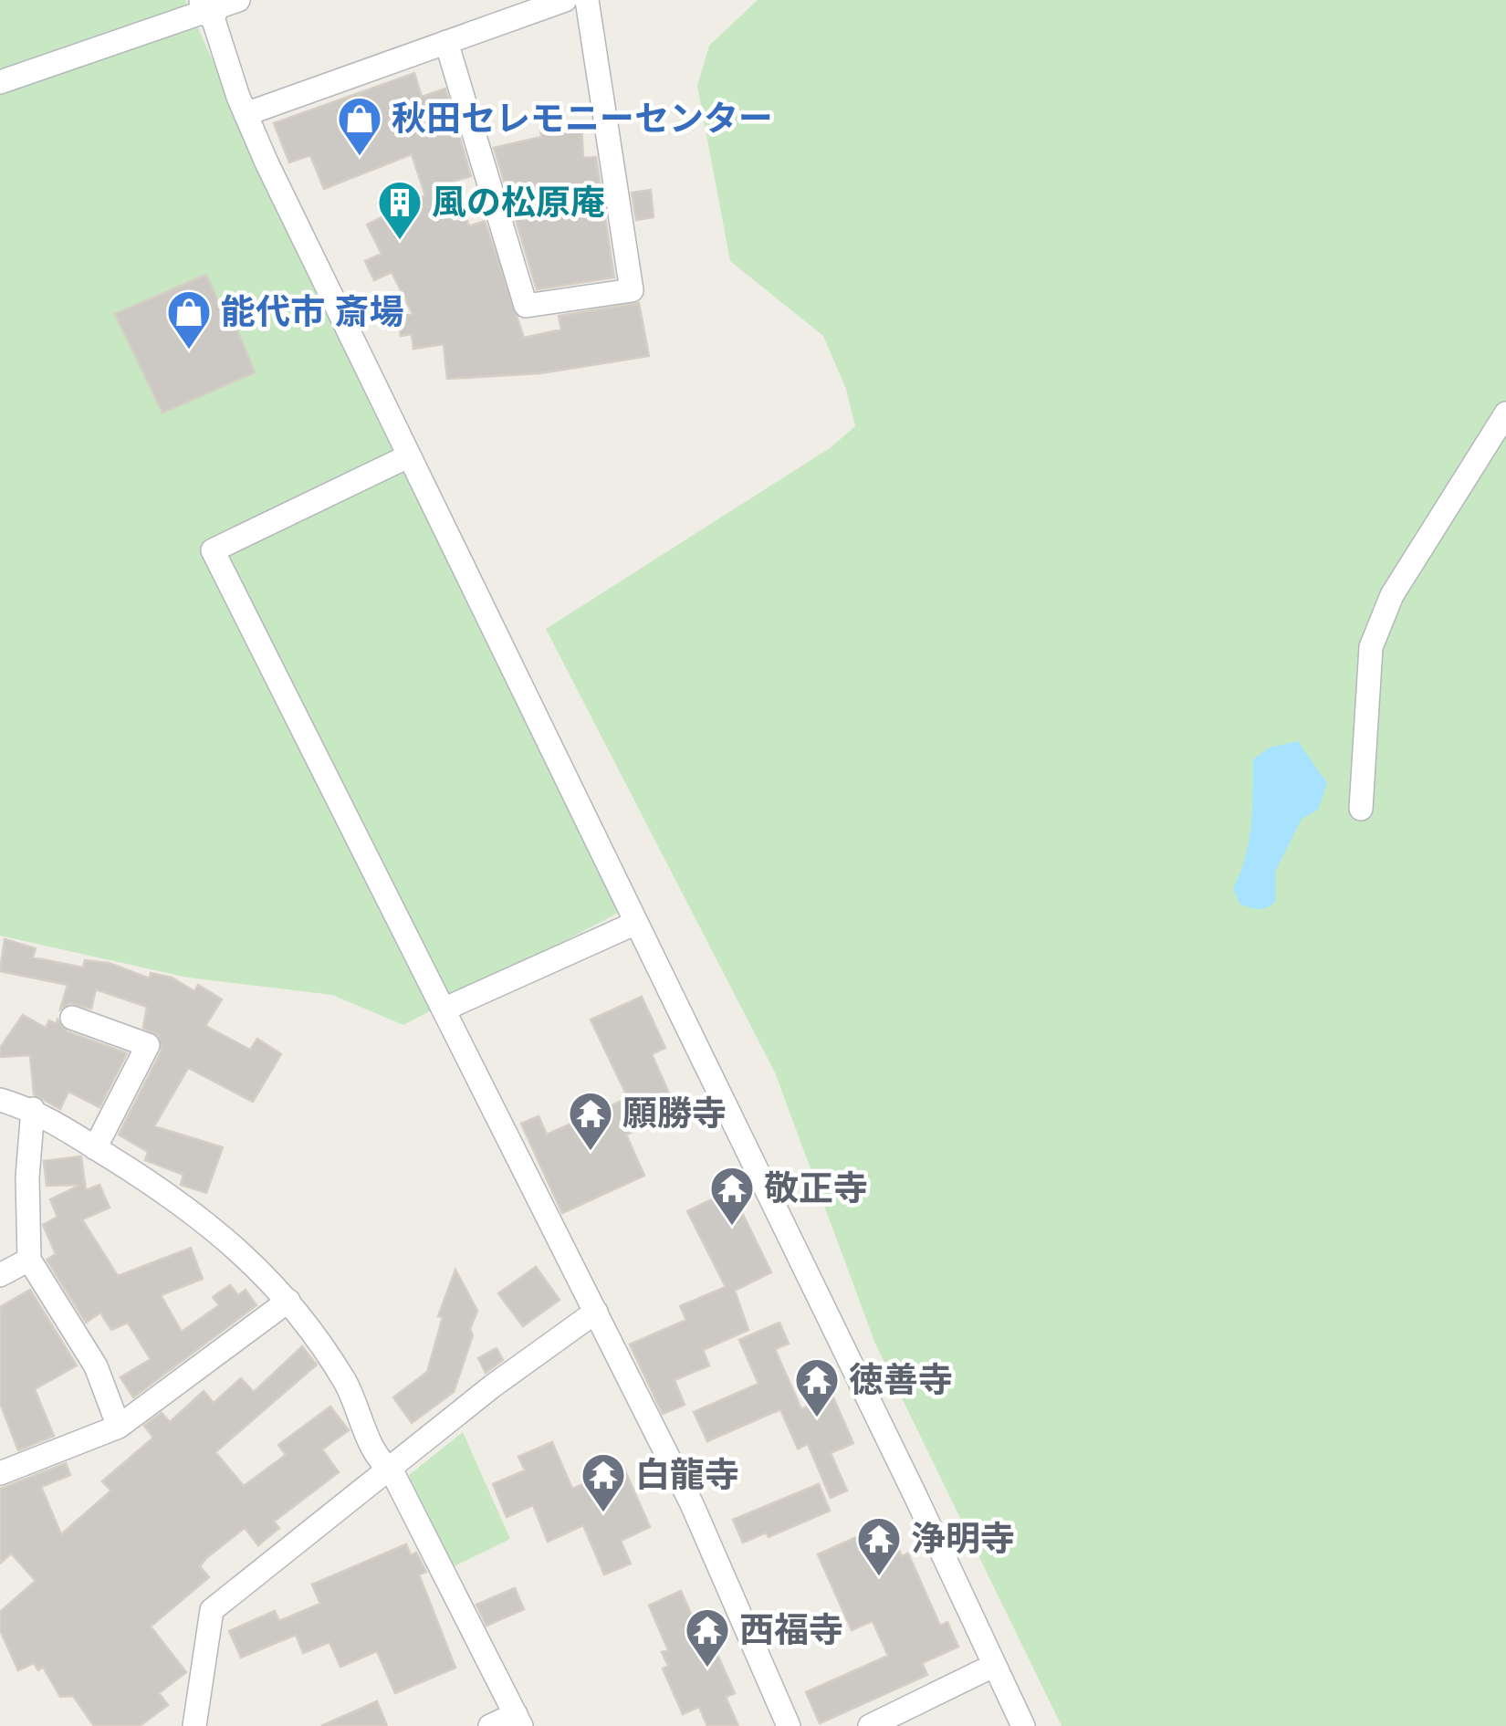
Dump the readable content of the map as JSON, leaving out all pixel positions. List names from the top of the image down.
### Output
{
  "places": {
    "shop": ["秋田セレモニーセンター", "能代市 斎場"],
    "building": ["風の松原庵"],
    "temple": [
      "願勝寺",
      "敬正寺",
      "徳善寺",
      "白龍寺",
      "浄明寺",
      "西福寺"
    ]
  }
}
